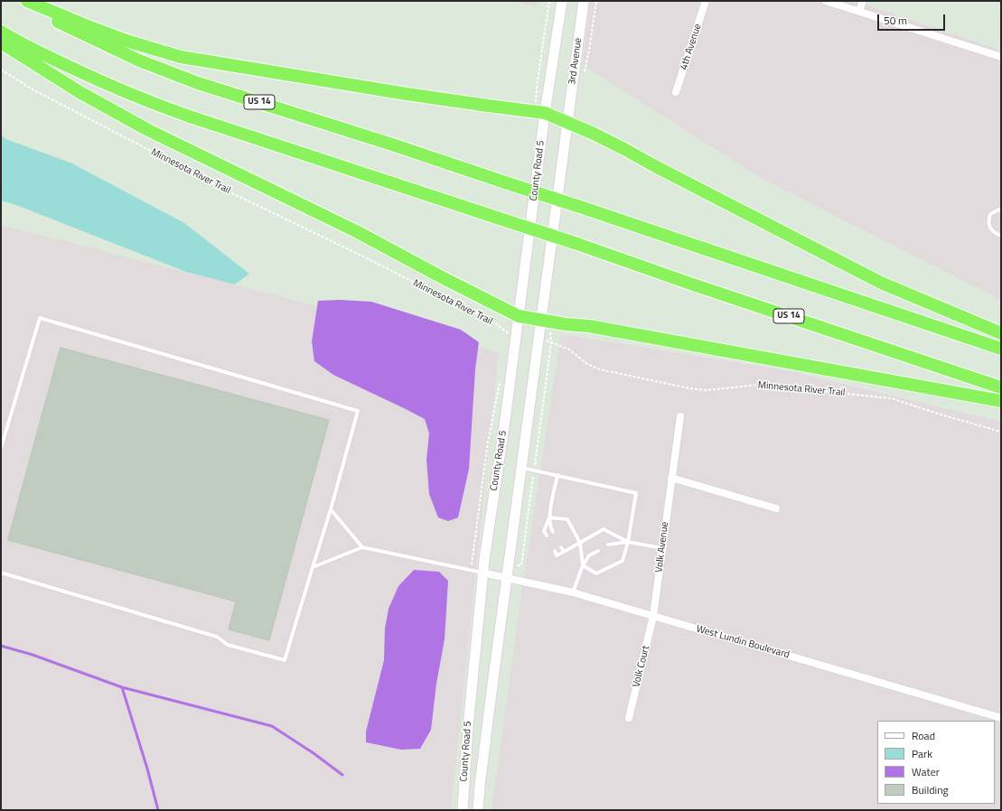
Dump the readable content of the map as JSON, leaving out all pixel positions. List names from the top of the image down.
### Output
{
  "streets": {
    "highway": ["US 14"],
    "street": [
      "4th Avenue",
      "3rd Avenue",
      "County Road 5",
      "Volk Avenue",
      "West Lundin Boulevard",
      "Volk Court"
    ],
    "path": ["Minnesota River Trail"]
  },
  "crossings": [
    ["3rd Avenue", "County Road 5"],
    ["County Road 5", "Minnesota River Trail"],
    ["County Road 5", "West Lundin Boulevard"],
    ["Volk Avenue", "West Lundin Boulevard"],
    ["Volk Avenue", "Volk Court"],
    ["West Lundin Boulevard", "Volk Court"]
  ],
  "legend": [
    "Road",
    "Park",
    "Water",
    "Building"
  ],
  "scale_bar": "50 m"
}
